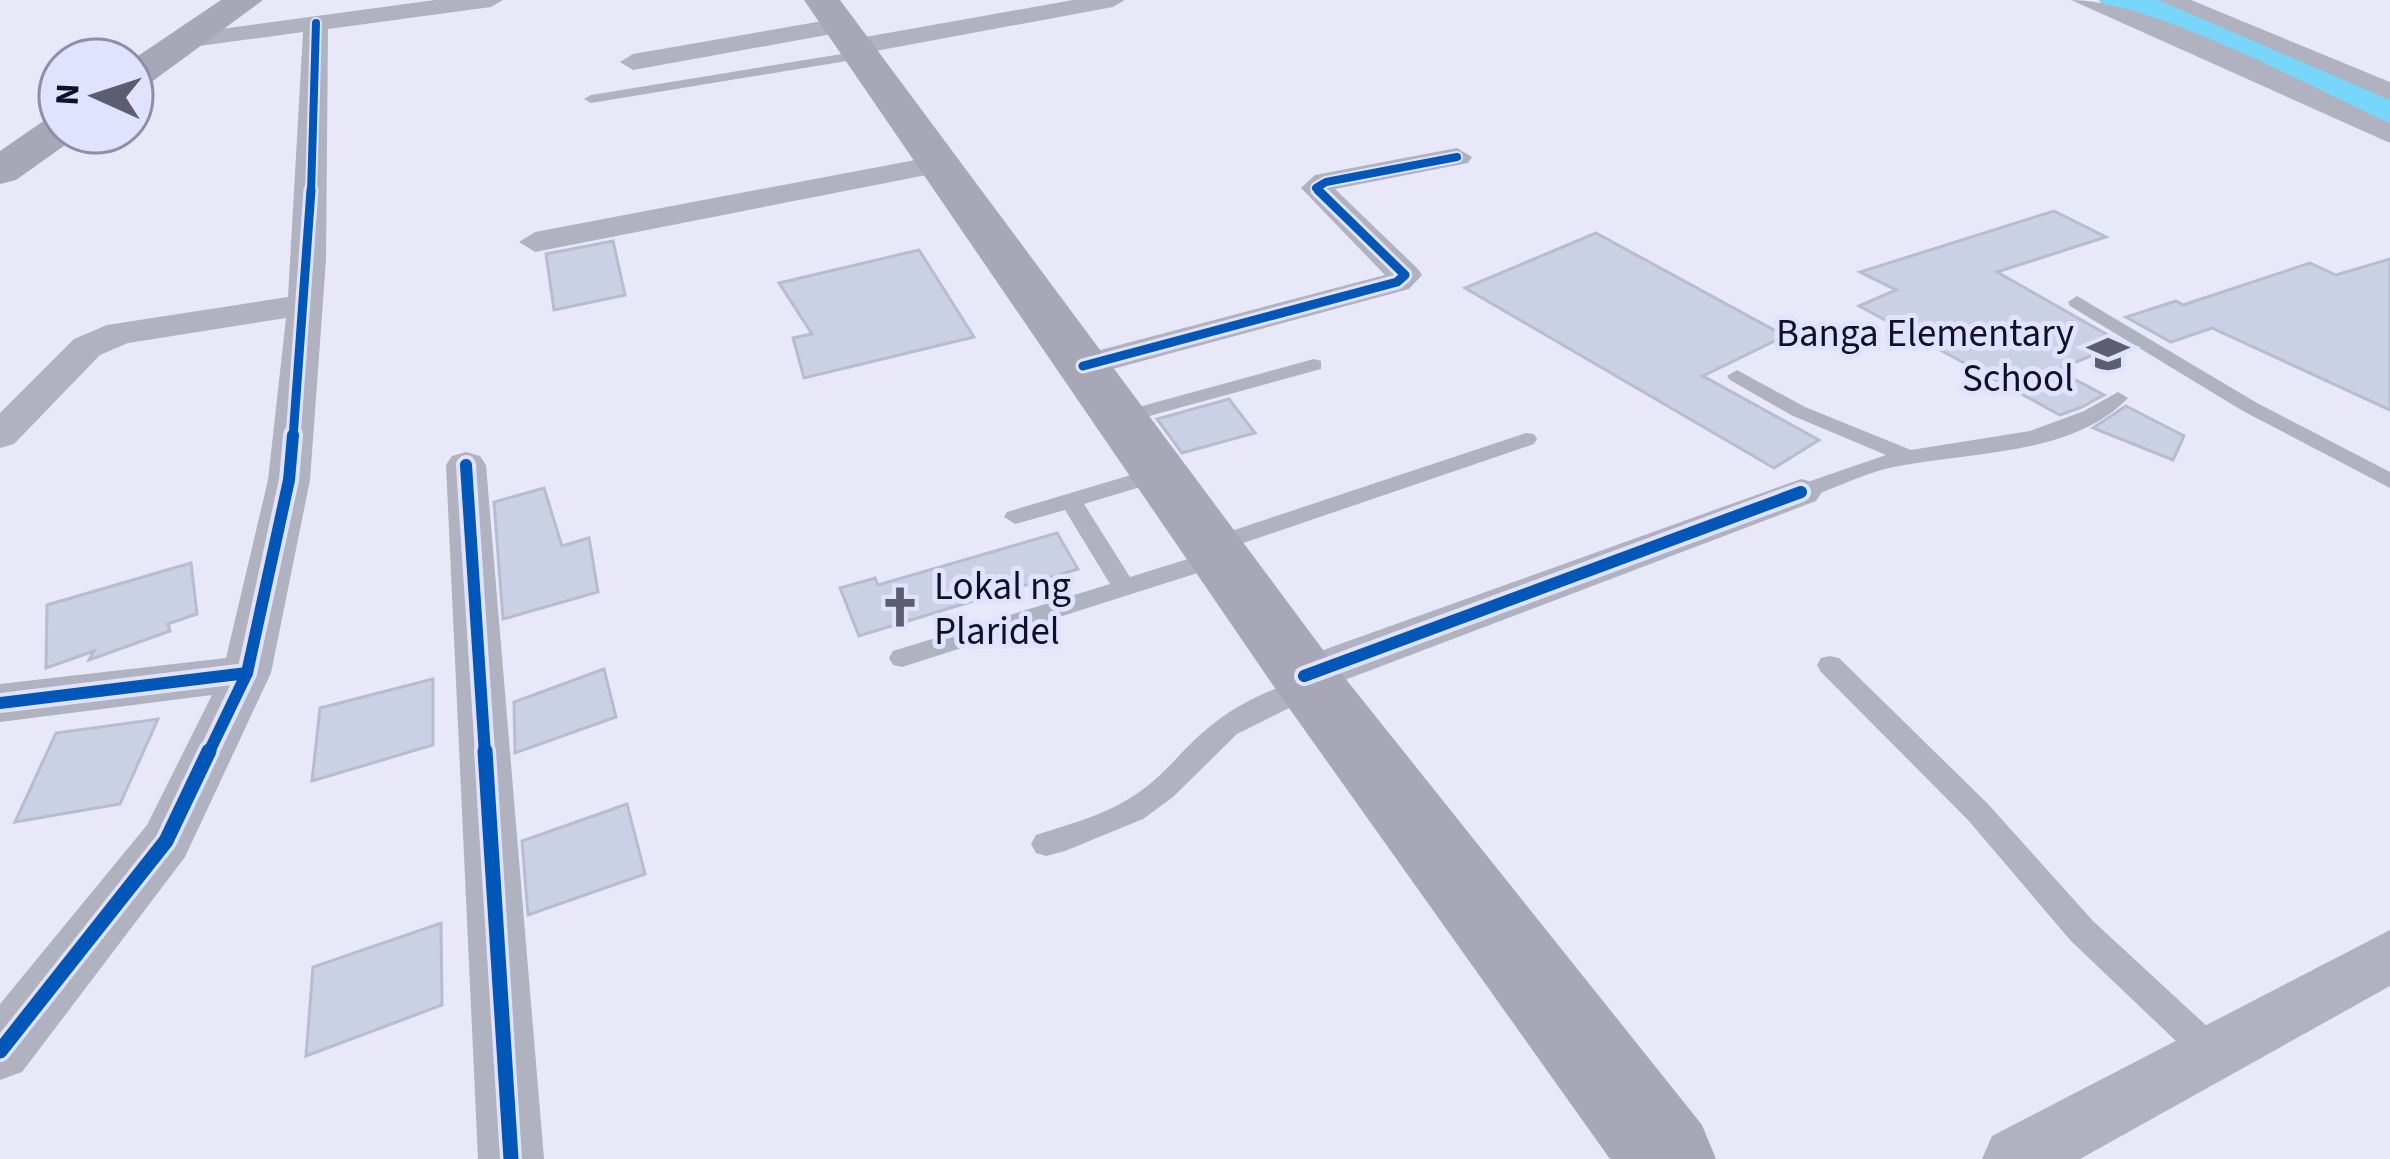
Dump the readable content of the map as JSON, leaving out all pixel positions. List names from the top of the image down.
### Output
{
  "places": {
    "school or university": ["Banga Elementary School"],
    "church": ["Lokal ng Plaridel"]
  },
  "north": "left"
}
